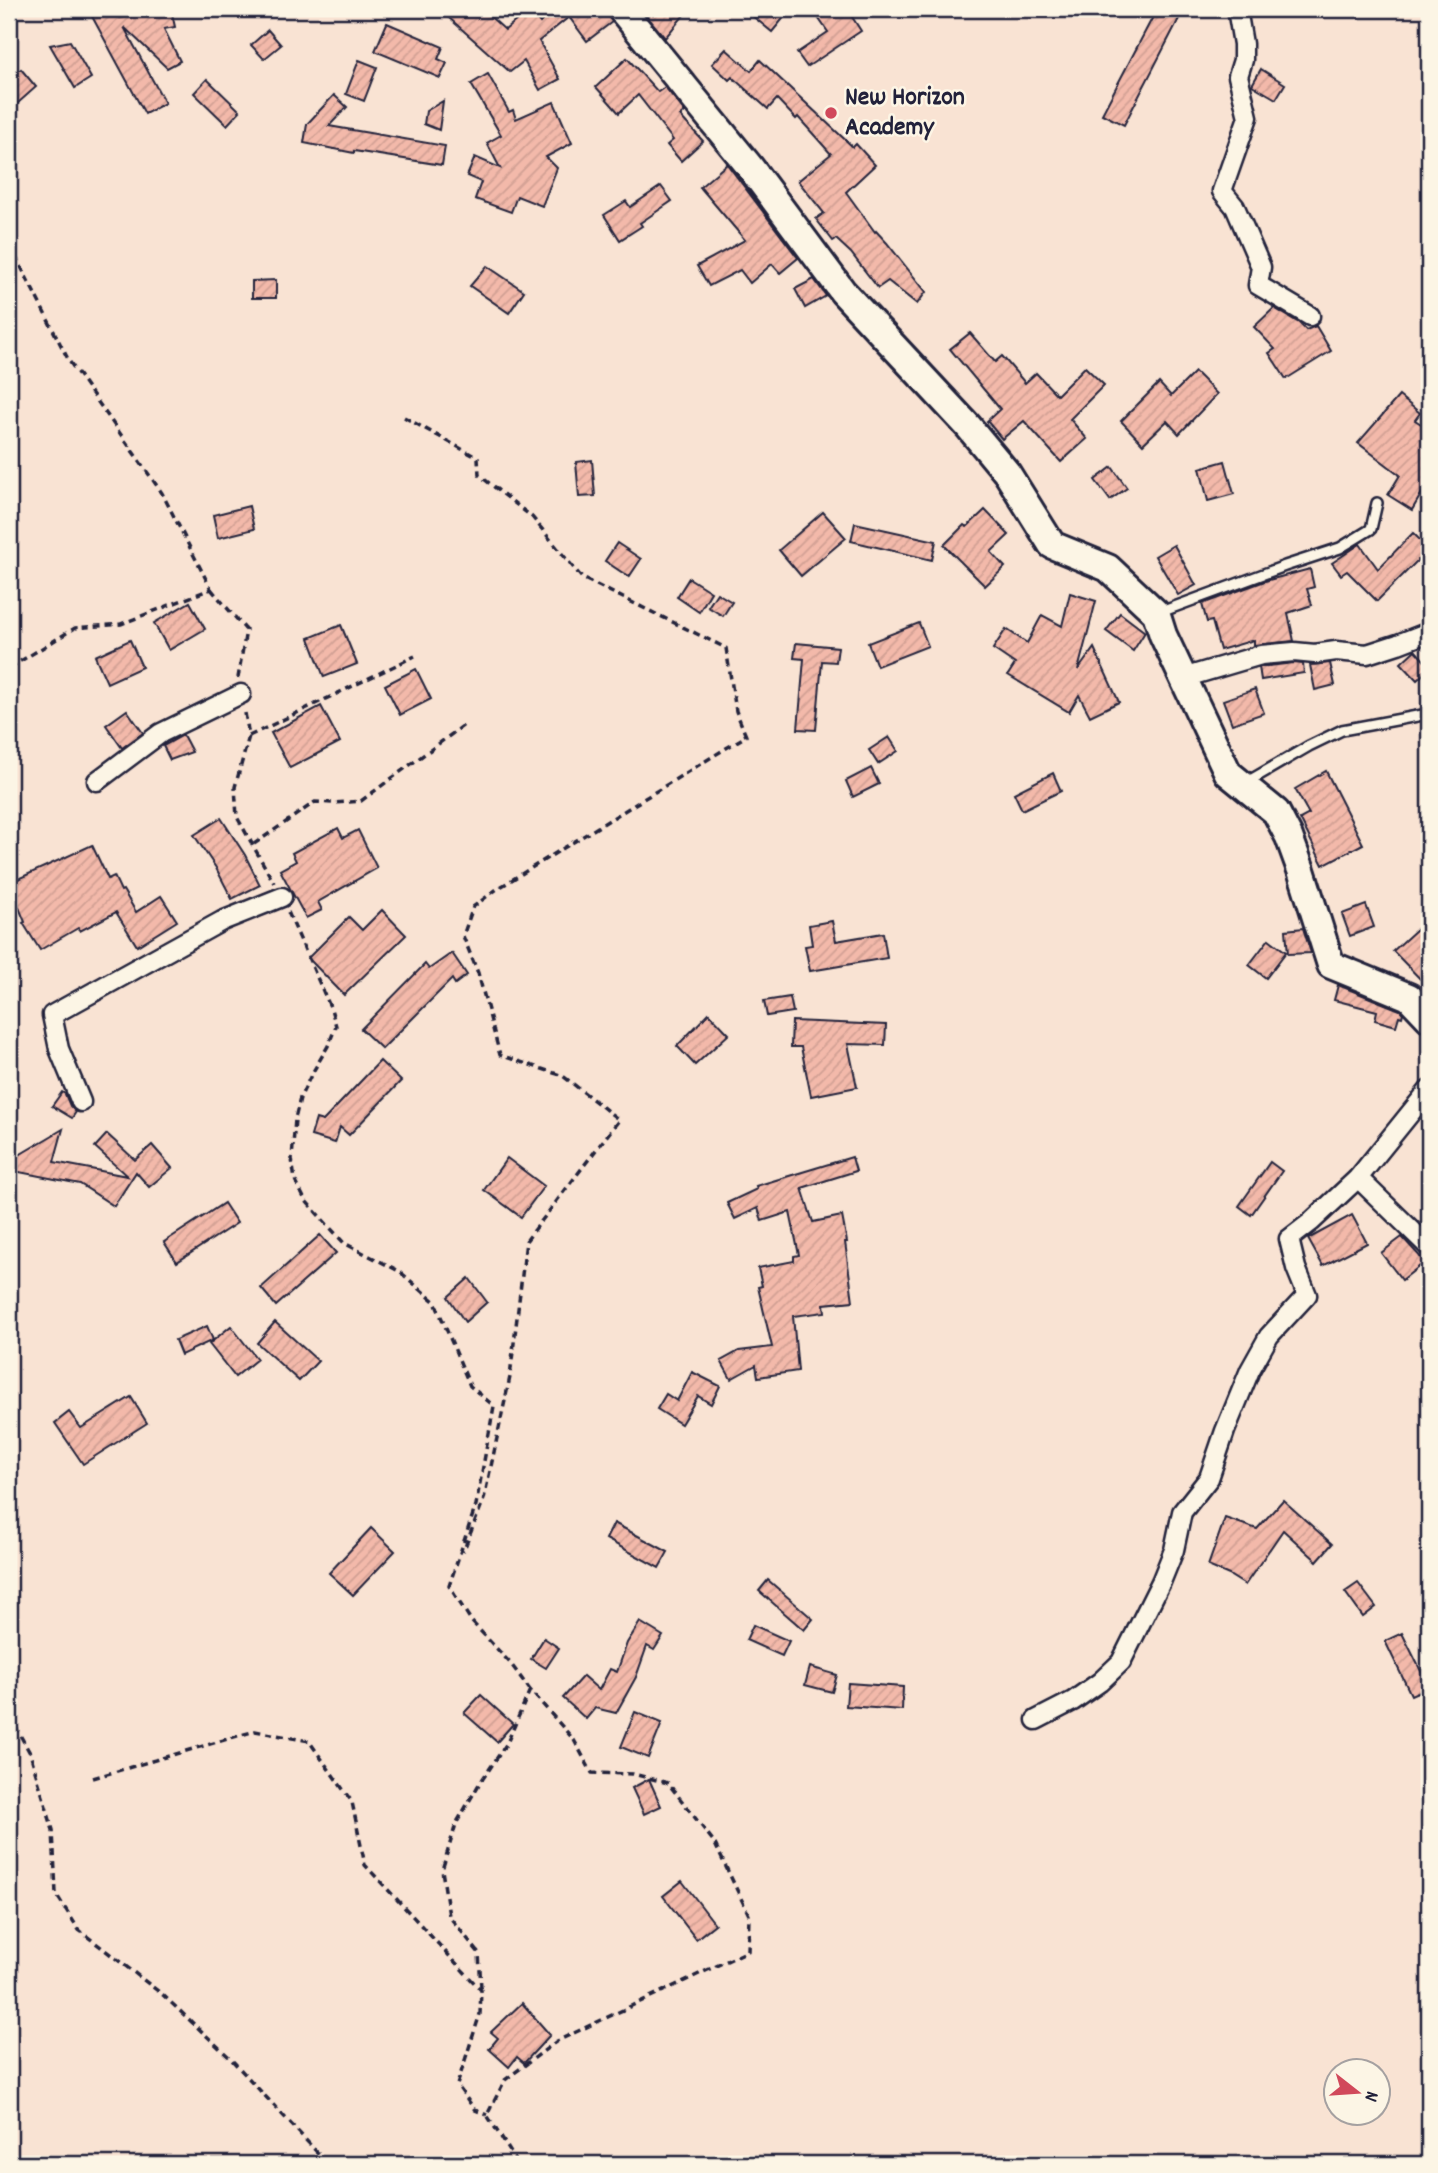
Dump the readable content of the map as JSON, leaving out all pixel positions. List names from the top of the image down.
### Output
{
  "places": ["New Horizon Academy"],
  "north": "right"
}
